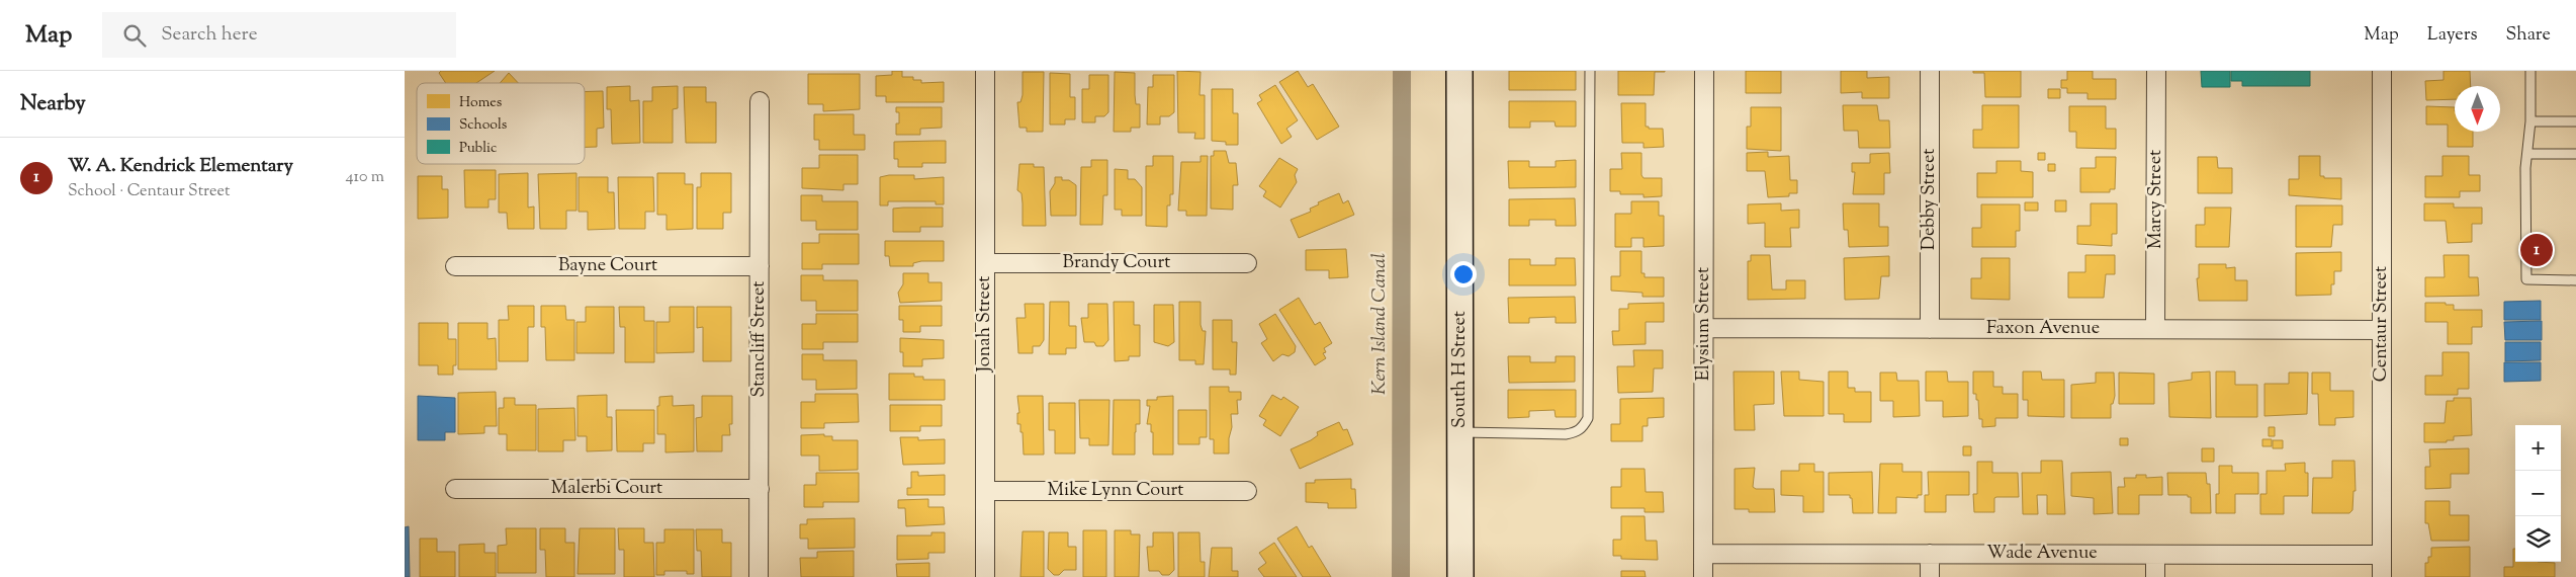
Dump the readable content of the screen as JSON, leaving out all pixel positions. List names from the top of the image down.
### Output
{
  "streets": {
    "street": [
      "Debby Street",
      "Marcy Street",
      "Brandy Court",
      "Bayne Court",
      "Jonah Street",
      "Elysium Street",
      "Centaur Street",
      "Faxon Avenue",
      "Stancliff Street",
      "South H Street",
      "Malerbi Court",
      "Mike Lynn Court",
      "Wade Avenue"
    ]
  },
  "crossings": [
    ["Debby Street", "Faxon Avenue"],
    ["Marcy Street", "Faxon Avenue"],
    ["Brandy Court", "Jonah Street"],
    ["Bayne Court", "Stancliff Street"],
    ["Jonah Street", "Mike Lynn Court"],
    ["Elysium Street", "Faxon Avenue"],
    ["Elysium Street", "Wade Avenue"],
    ["Centaur Street", "Faxon Avenue"],
    ["Centaur Street", "Wade Avenue"],
    ["Stancliff Street", "Malerbi Court"]
  ],
  "water": ["Kern Island Canal"],
  "legend": ["Homes", "Schools", "Public"],
  "north": "bottom",
  "page": {
    "header": "Map",
    "search": "Search here",
    "nav": ["Map", "Layers", "Share"],
    "heading": "Nearby",
    "list": [
      {
        "mark": "1",
        "name": "W. A. Kendrick Elementary",
        "note": "School · Centaur Street",
        "value": "410 m"
      }
    ],
    "pins": "1",
    "map_buttons": ["+", "−"]
  }
}
